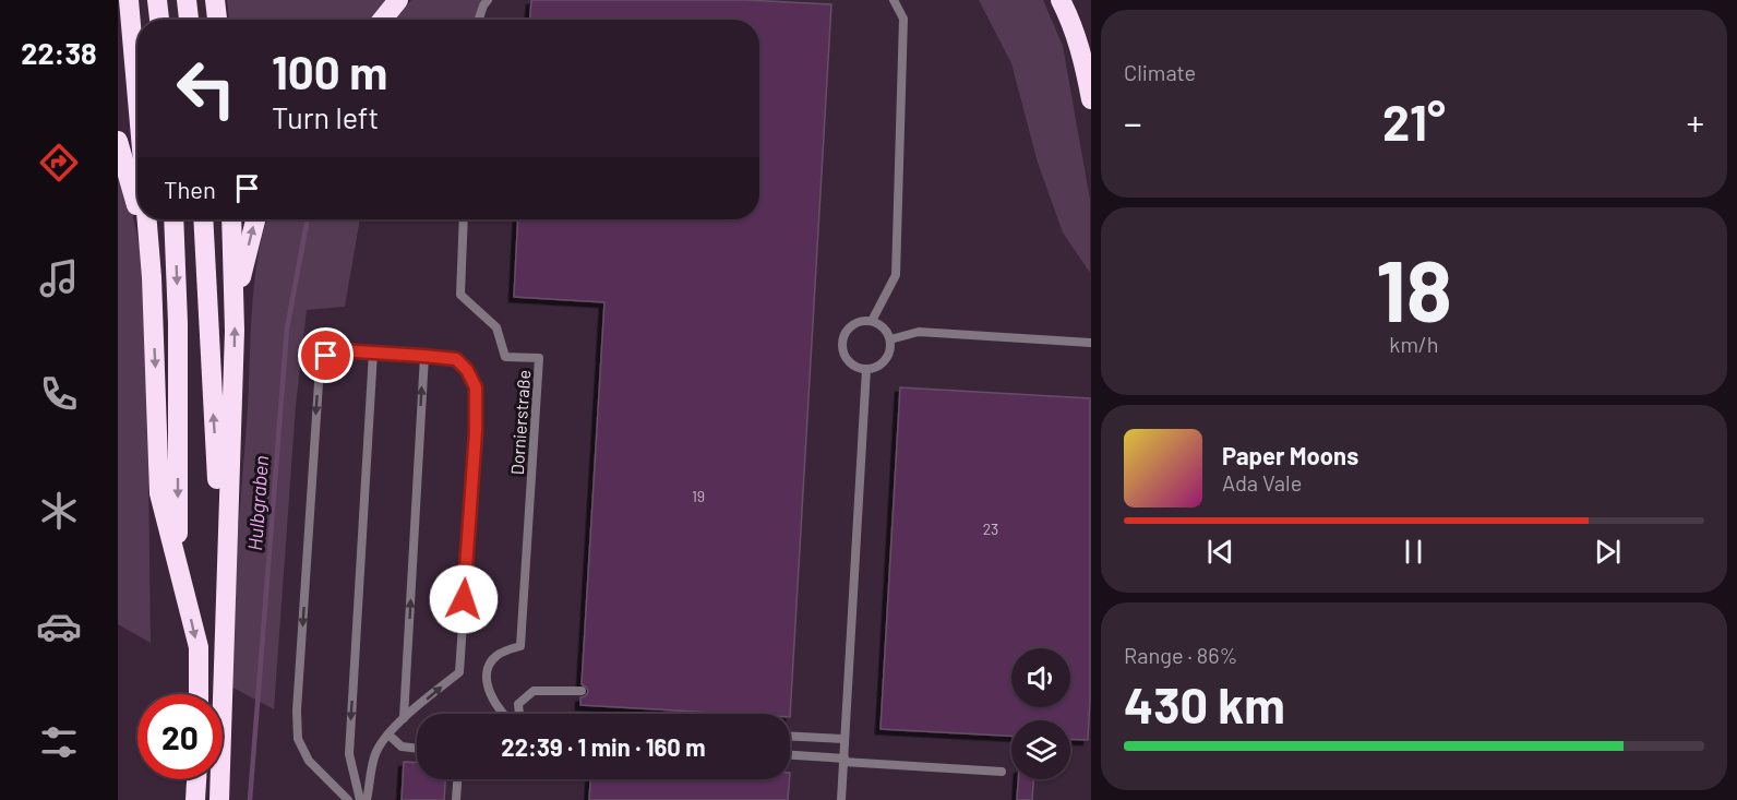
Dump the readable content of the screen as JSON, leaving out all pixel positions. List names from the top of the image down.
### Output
{
  "streets": {
    "lane": ["Dornierstraße"]
  },
  "water": ["Hulbgraben"],
  "house_numbers": ["19", "23"],
  "page": {
    "tabs": "22:38",
    "tile": [
      "Climate",
      ["18", "km/h"],
      ["Range · 86%", "430 km"]
    ],
    "turn": ["100 m", "Turn left"],
    "heat": ["−", "21°", "+"],
    "then": "Then",
    "song": ["Paper Moons", "Ada Vale"],
    "limit": "20",
    "trip": "22:39 · 1 min · 160 m"
  }
}
